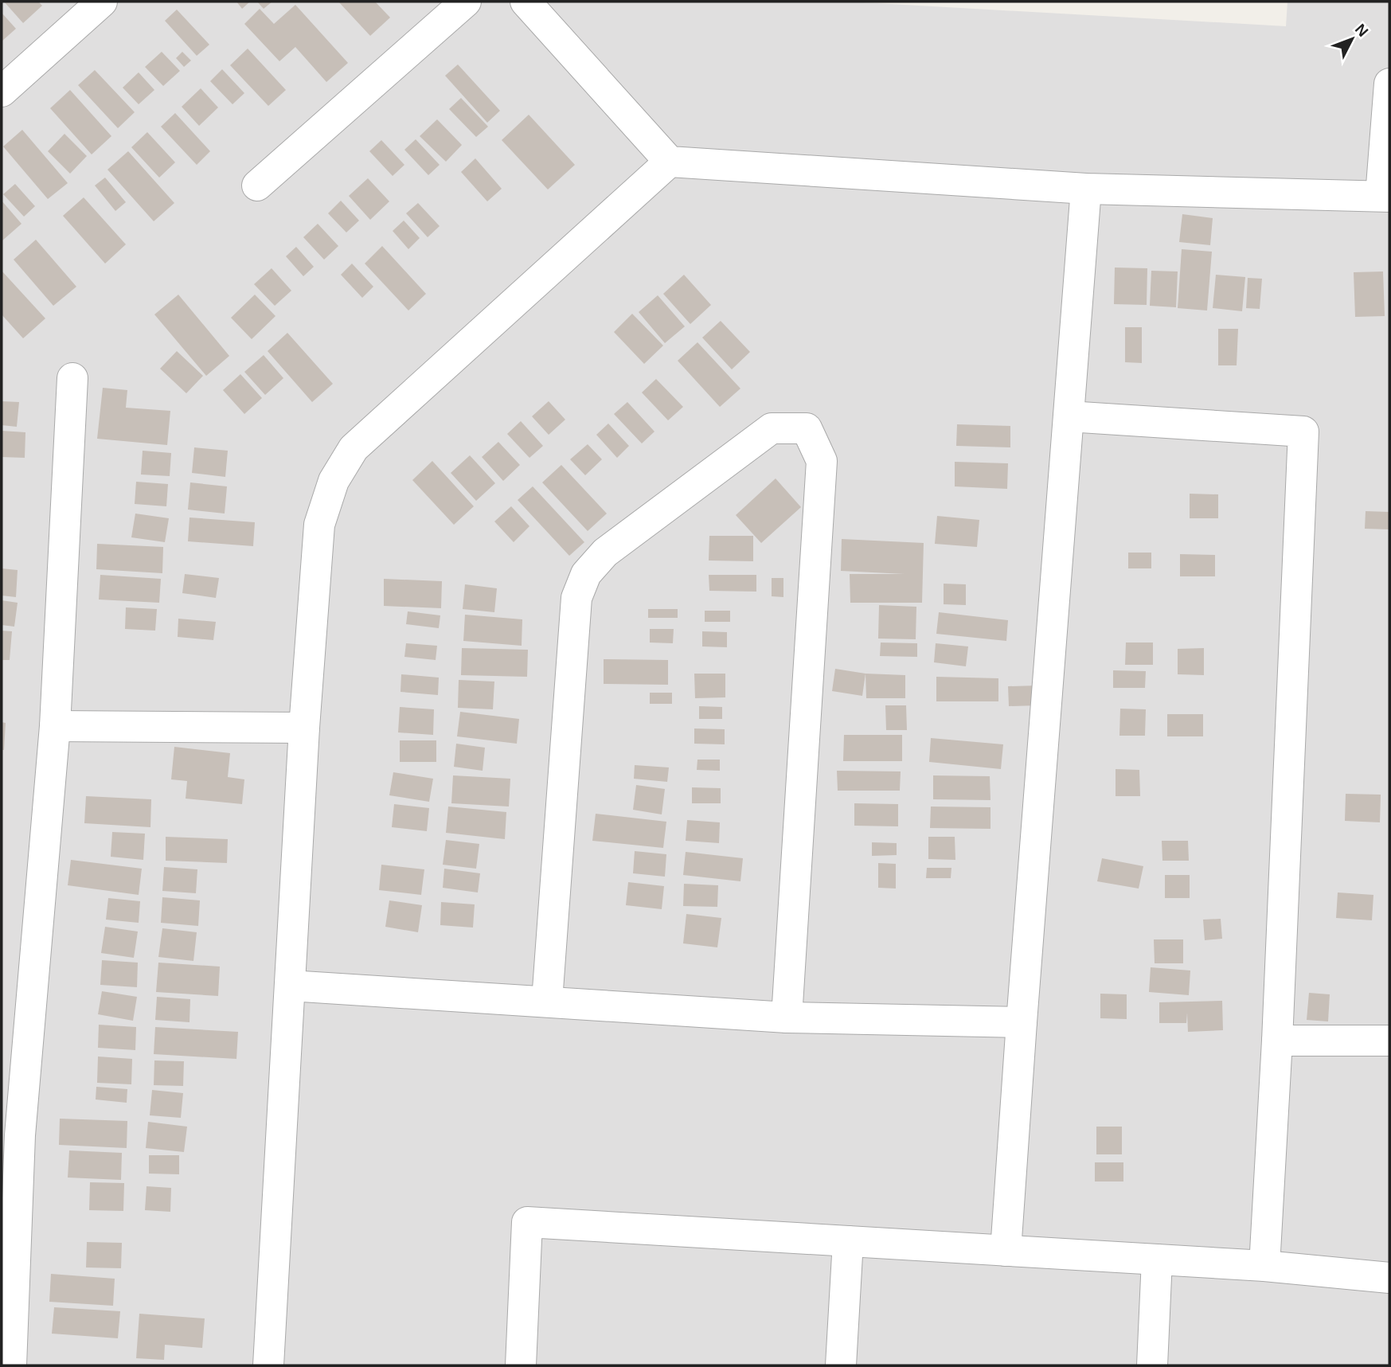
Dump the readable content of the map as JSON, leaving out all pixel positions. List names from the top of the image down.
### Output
{
  "north": "top right"
}
